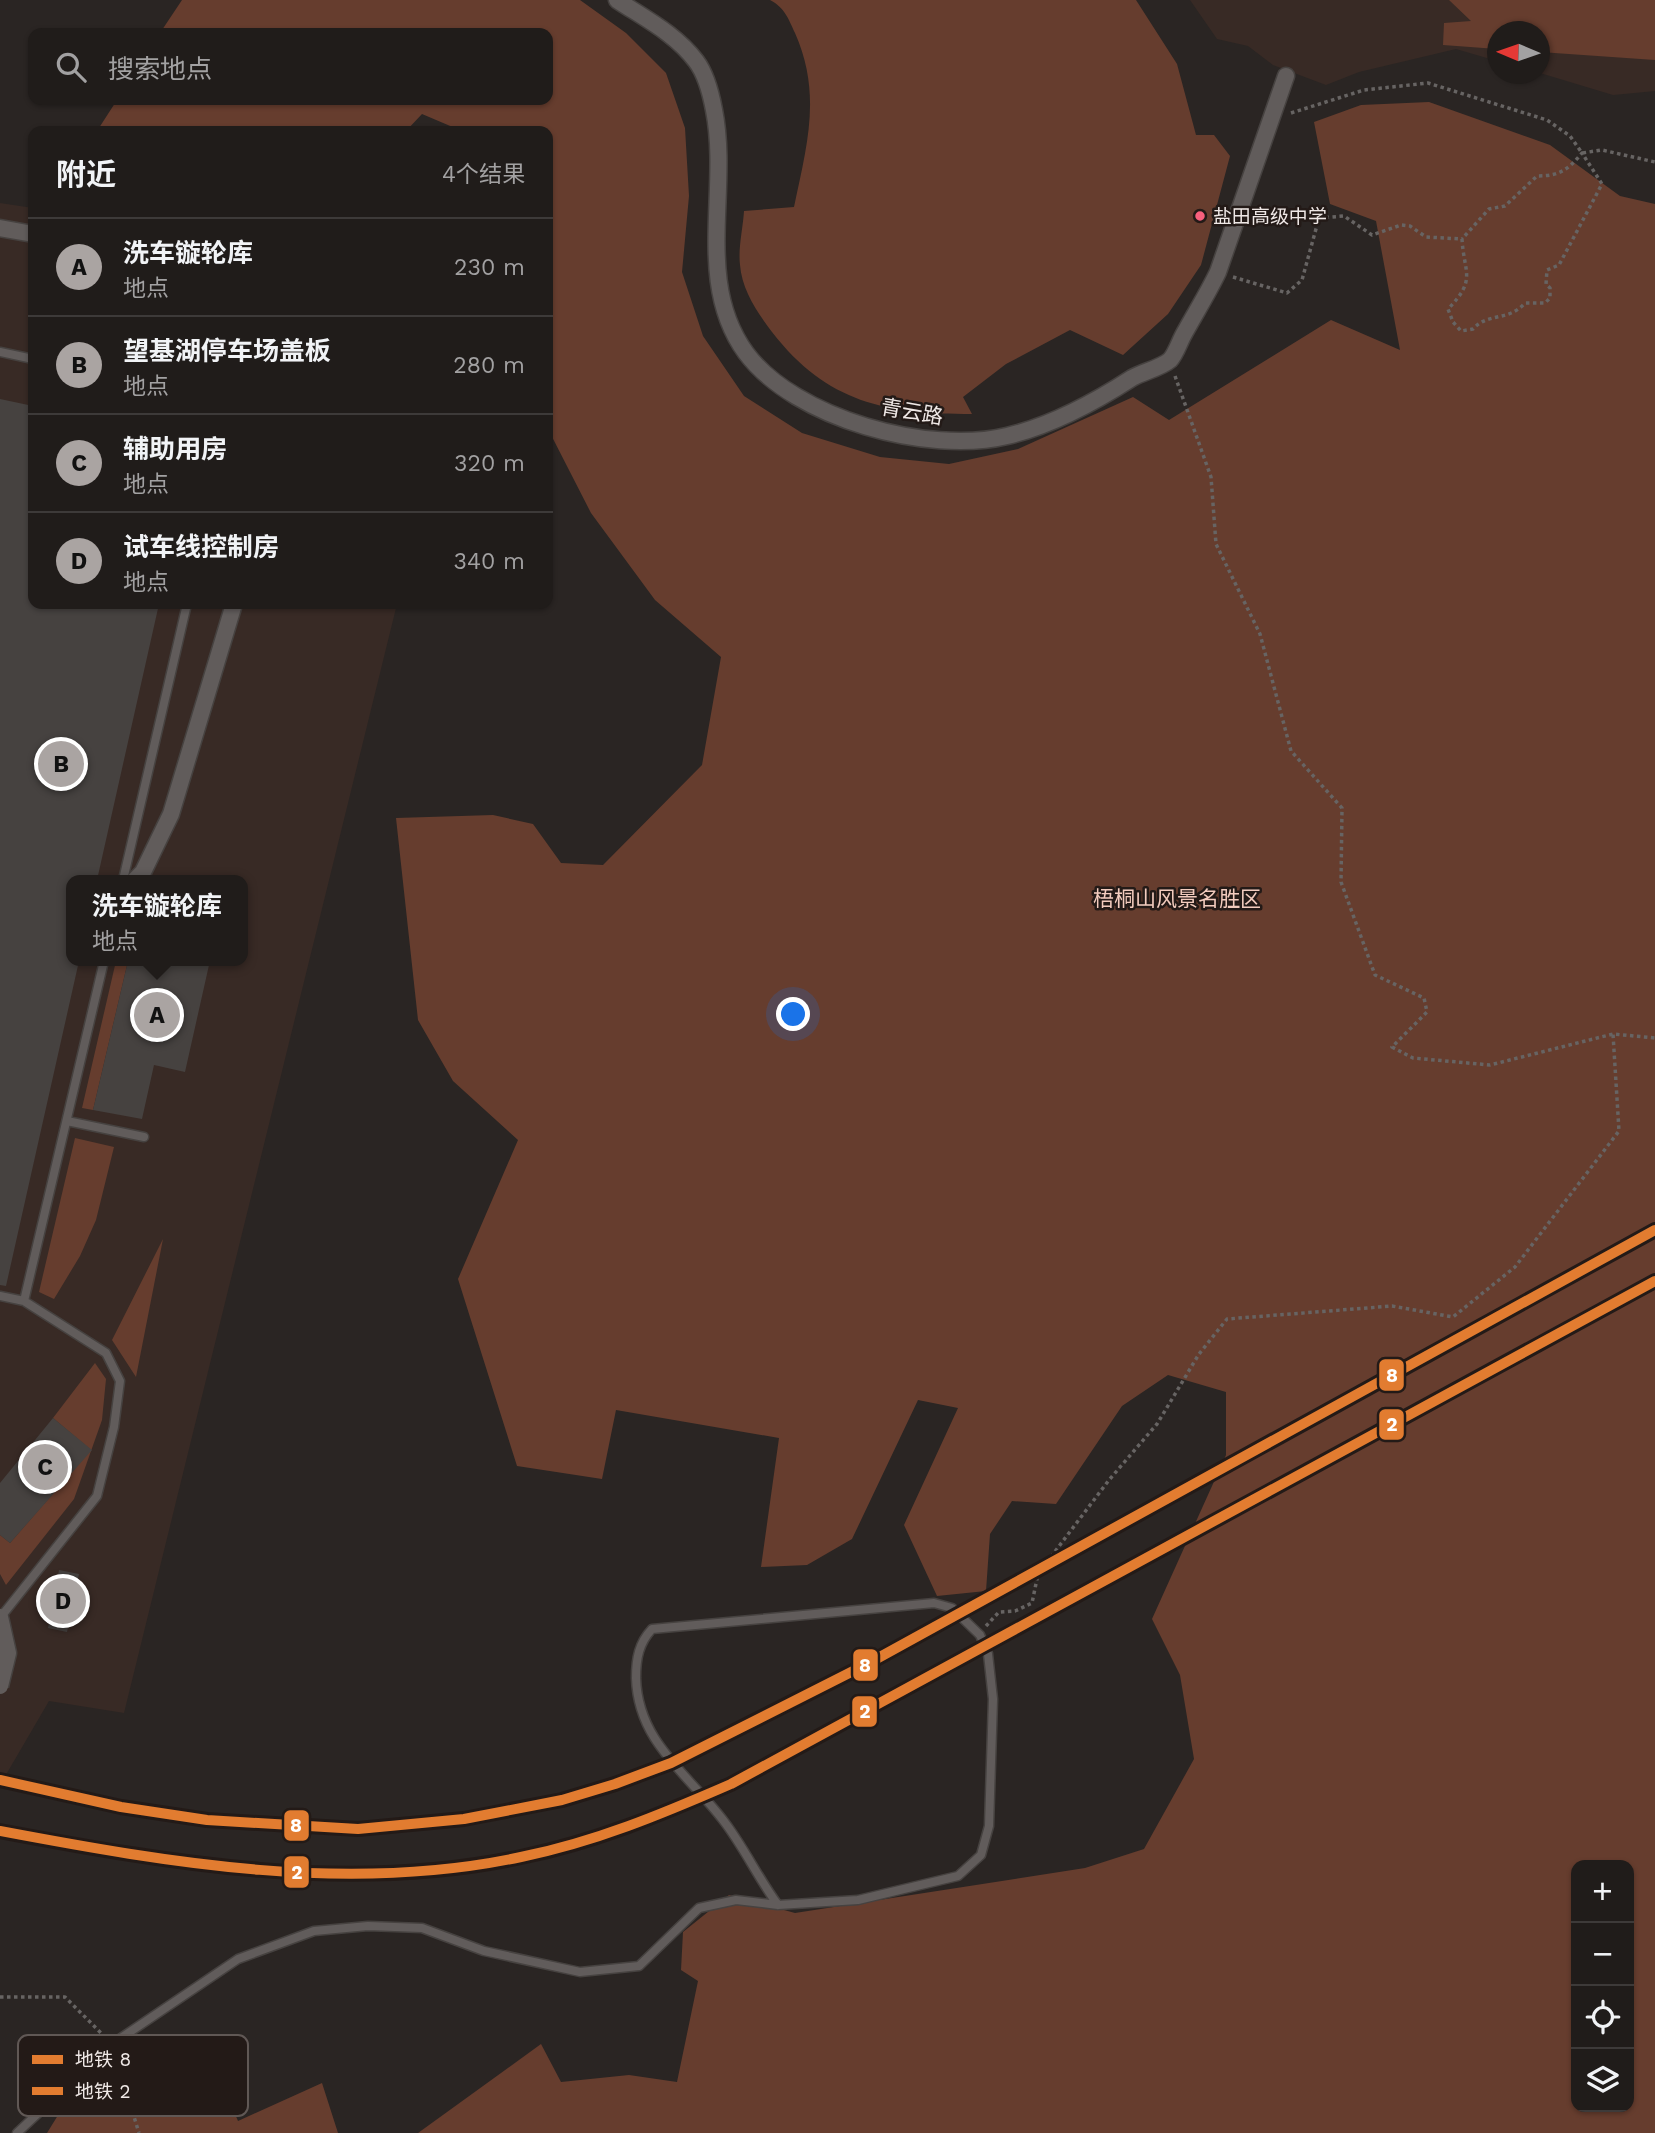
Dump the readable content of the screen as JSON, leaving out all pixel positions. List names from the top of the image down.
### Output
{
  "streets": {
    "street": ["青云路"]
  },
  "parks": ["梧桐山风景名胜区"],
  "places": ["盐田高级中学"],
  "lines": ["metro line 8", "metro line 2"],
  "legend": ["地铁 8", "地铁 2"],
  "north": "left",
  "page": {
    "search": "搜索地点",
    "heading": ["附近", "4个结果"],
    "list": [
      {
        "mark": "A",
        "name": "洗车镟轮库",
        "note": "地点",
        "value": "230 m"
      },
      {
        "mark": "B",
        "name": "望基湖停车场盖板",
        "note": "地点",
        "value": "280 m"
      },
      {
        "mark": "C",
        "name": "辅助用房",
        "note": "地点",
        "value": "320 m"
      },
      {
        "mark": "D",
        "name": "试车线控制房",
        "note": "地点",
        "value": "340 m"
      }
    ],
    "pins": [
      "B",
      "A",
      "C",
      "D"
    ],
    "popup": ["洗车镟轮库", "地点"],
    "map_buttons": ["+", "−"]
  }
}
